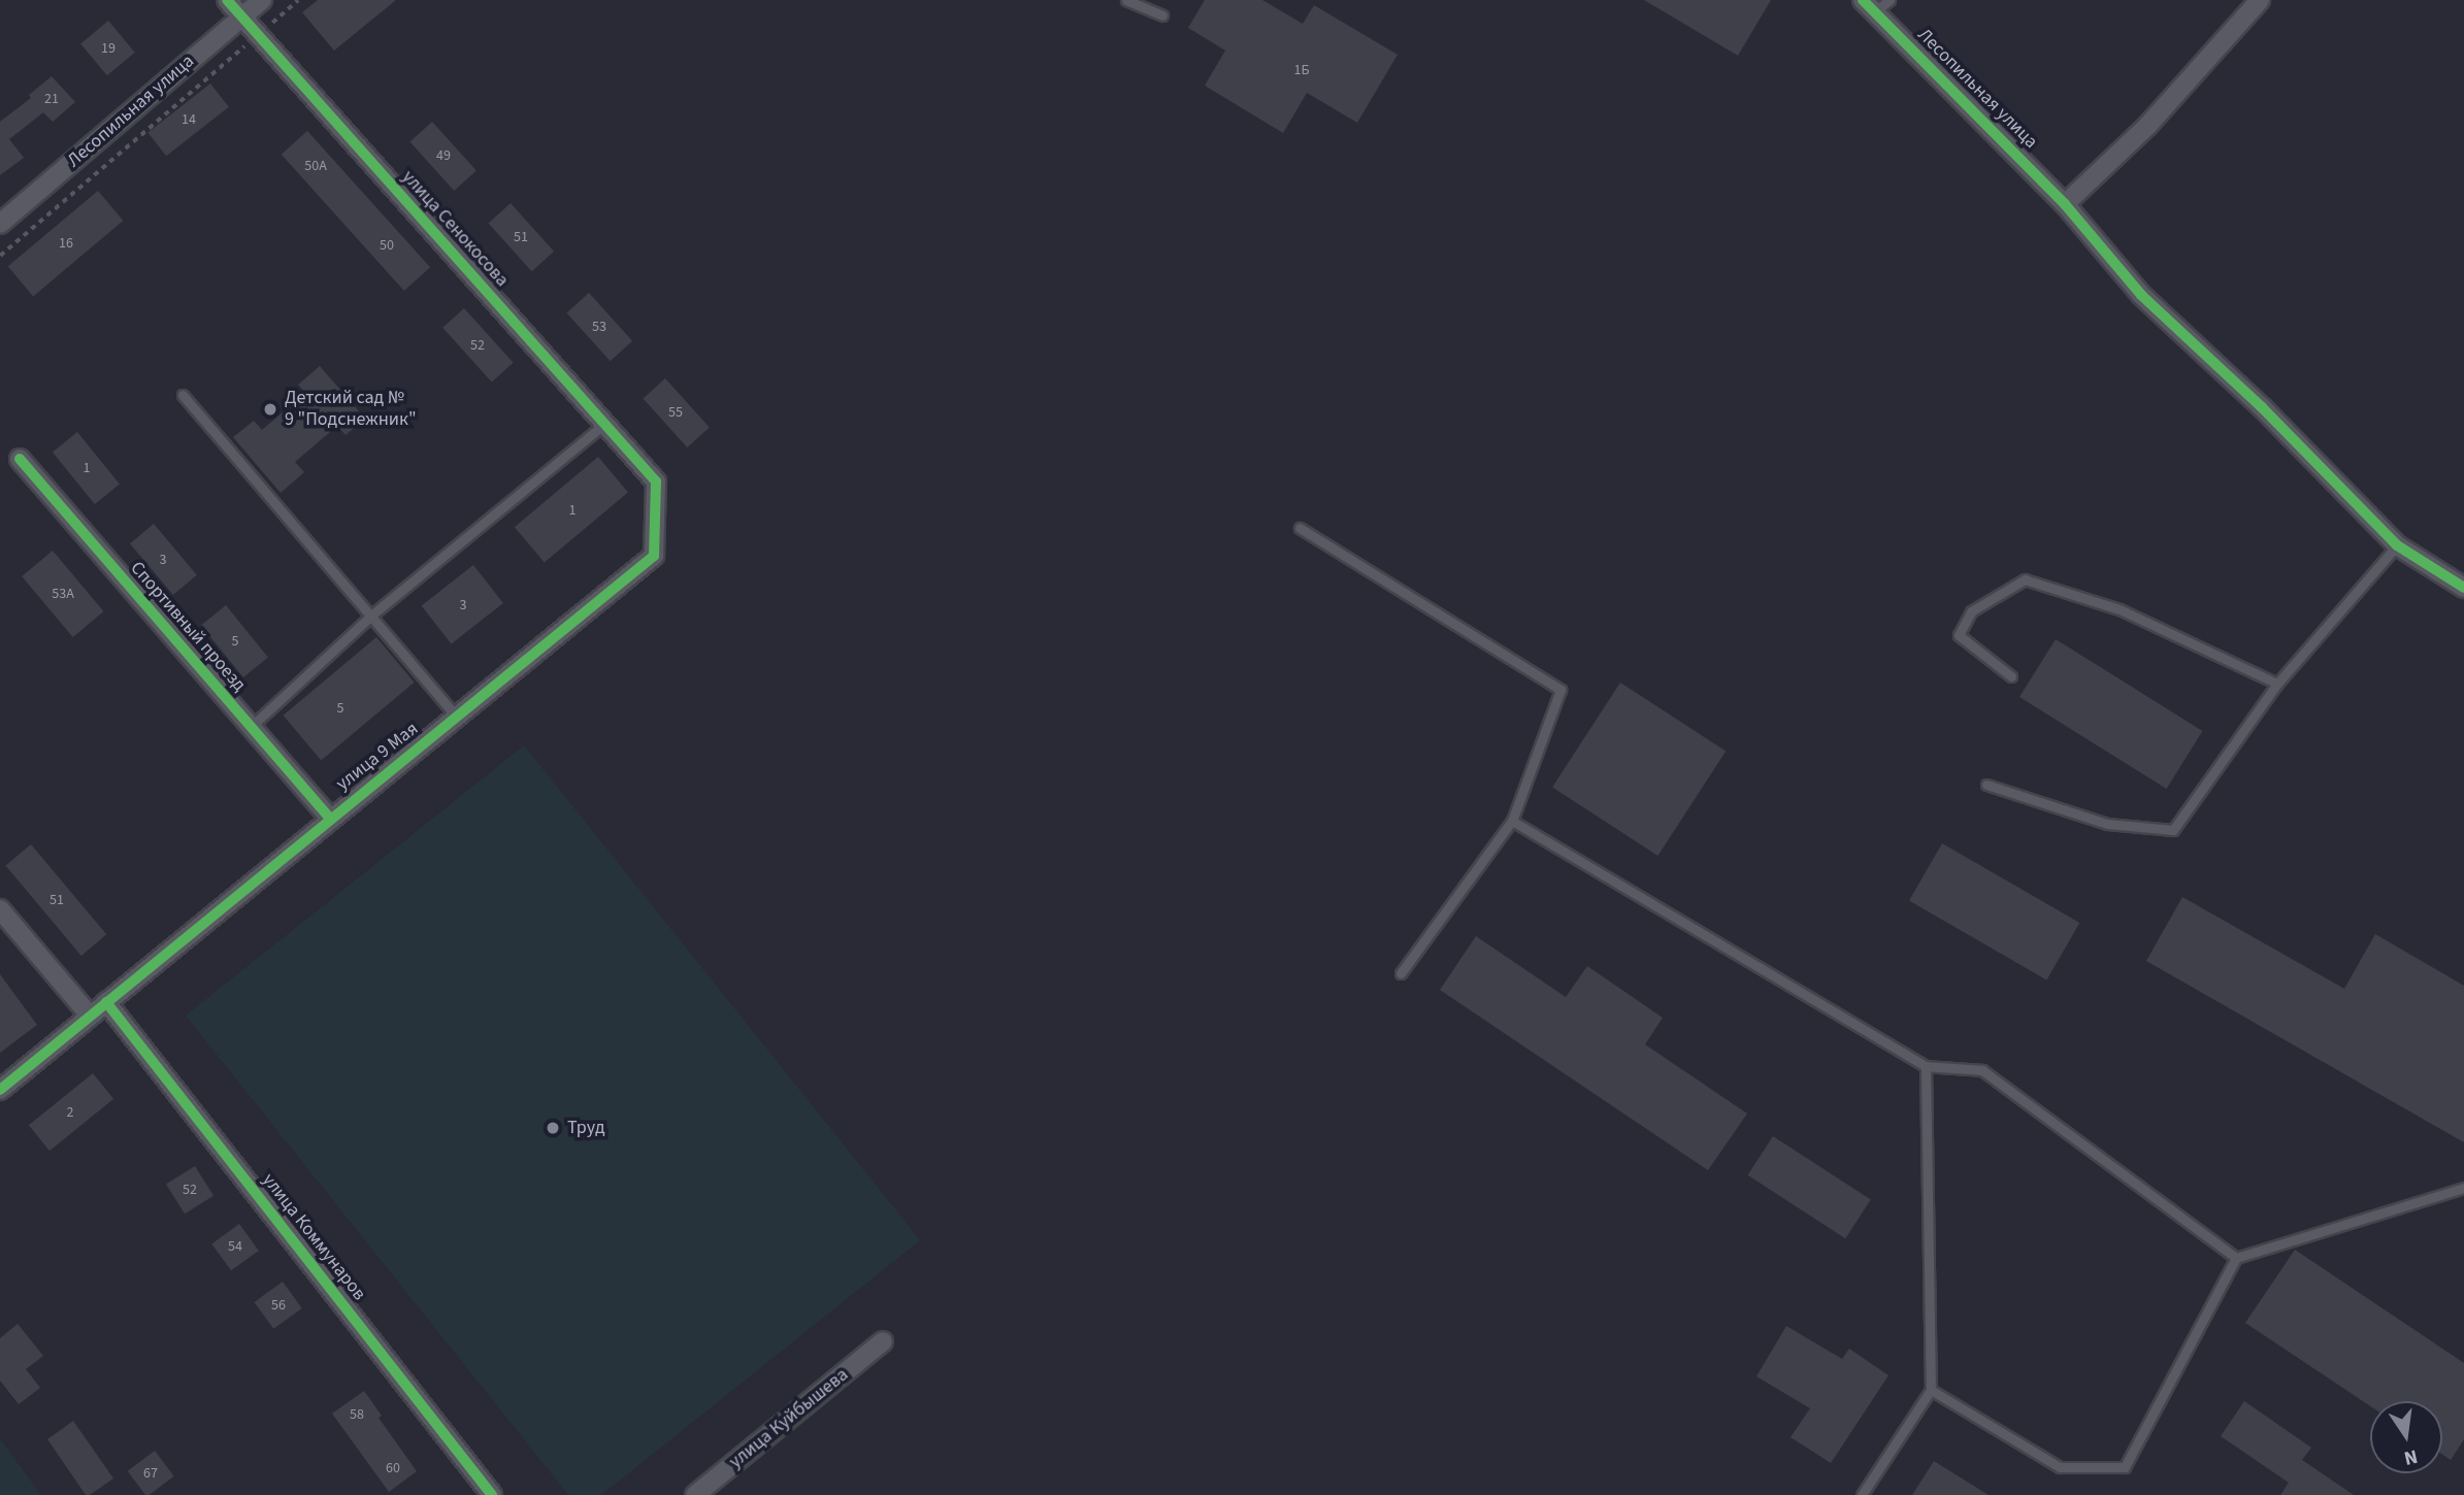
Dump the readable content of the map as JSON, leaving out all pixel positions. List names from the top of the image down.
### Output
{
  "streets": {
    "street": [
      "Лесопильная улица",
      "улица Сенокосова",
      "Спортивный проезд",
      "улица 9 Мая",
      "улица Коммунаров",
      "улица Куйбышева"
    ]
  },
  "crossings": [
    ["Лесопильная улица", "улица Сенокосова"],
    ["улица Сенокосова", "улица 9 Мая"],
    ["Спортивный проезд", "улица 9 Мая"],
    ["улица 9 Мая", "улица Коммунаров"]
  ],
  "places": ["Детский сад № 9 \"Подснежник\"", "Труд"],
  "house_numbers": [
    "19",
    "1Б",
    "21",
    "14",
    "49",
    "50А",
    "51",
    "16",
    "50",
    "53",
    "52",
    "55",
    "1",
    "1",
    "3",
    "53А",
    "3",
    "5",
    "5",
    "51",
    "2",
    "52",
    "54",
    "56",
    "58",
    "60",
    "67"
  ],
  "north": "bottom"
}
